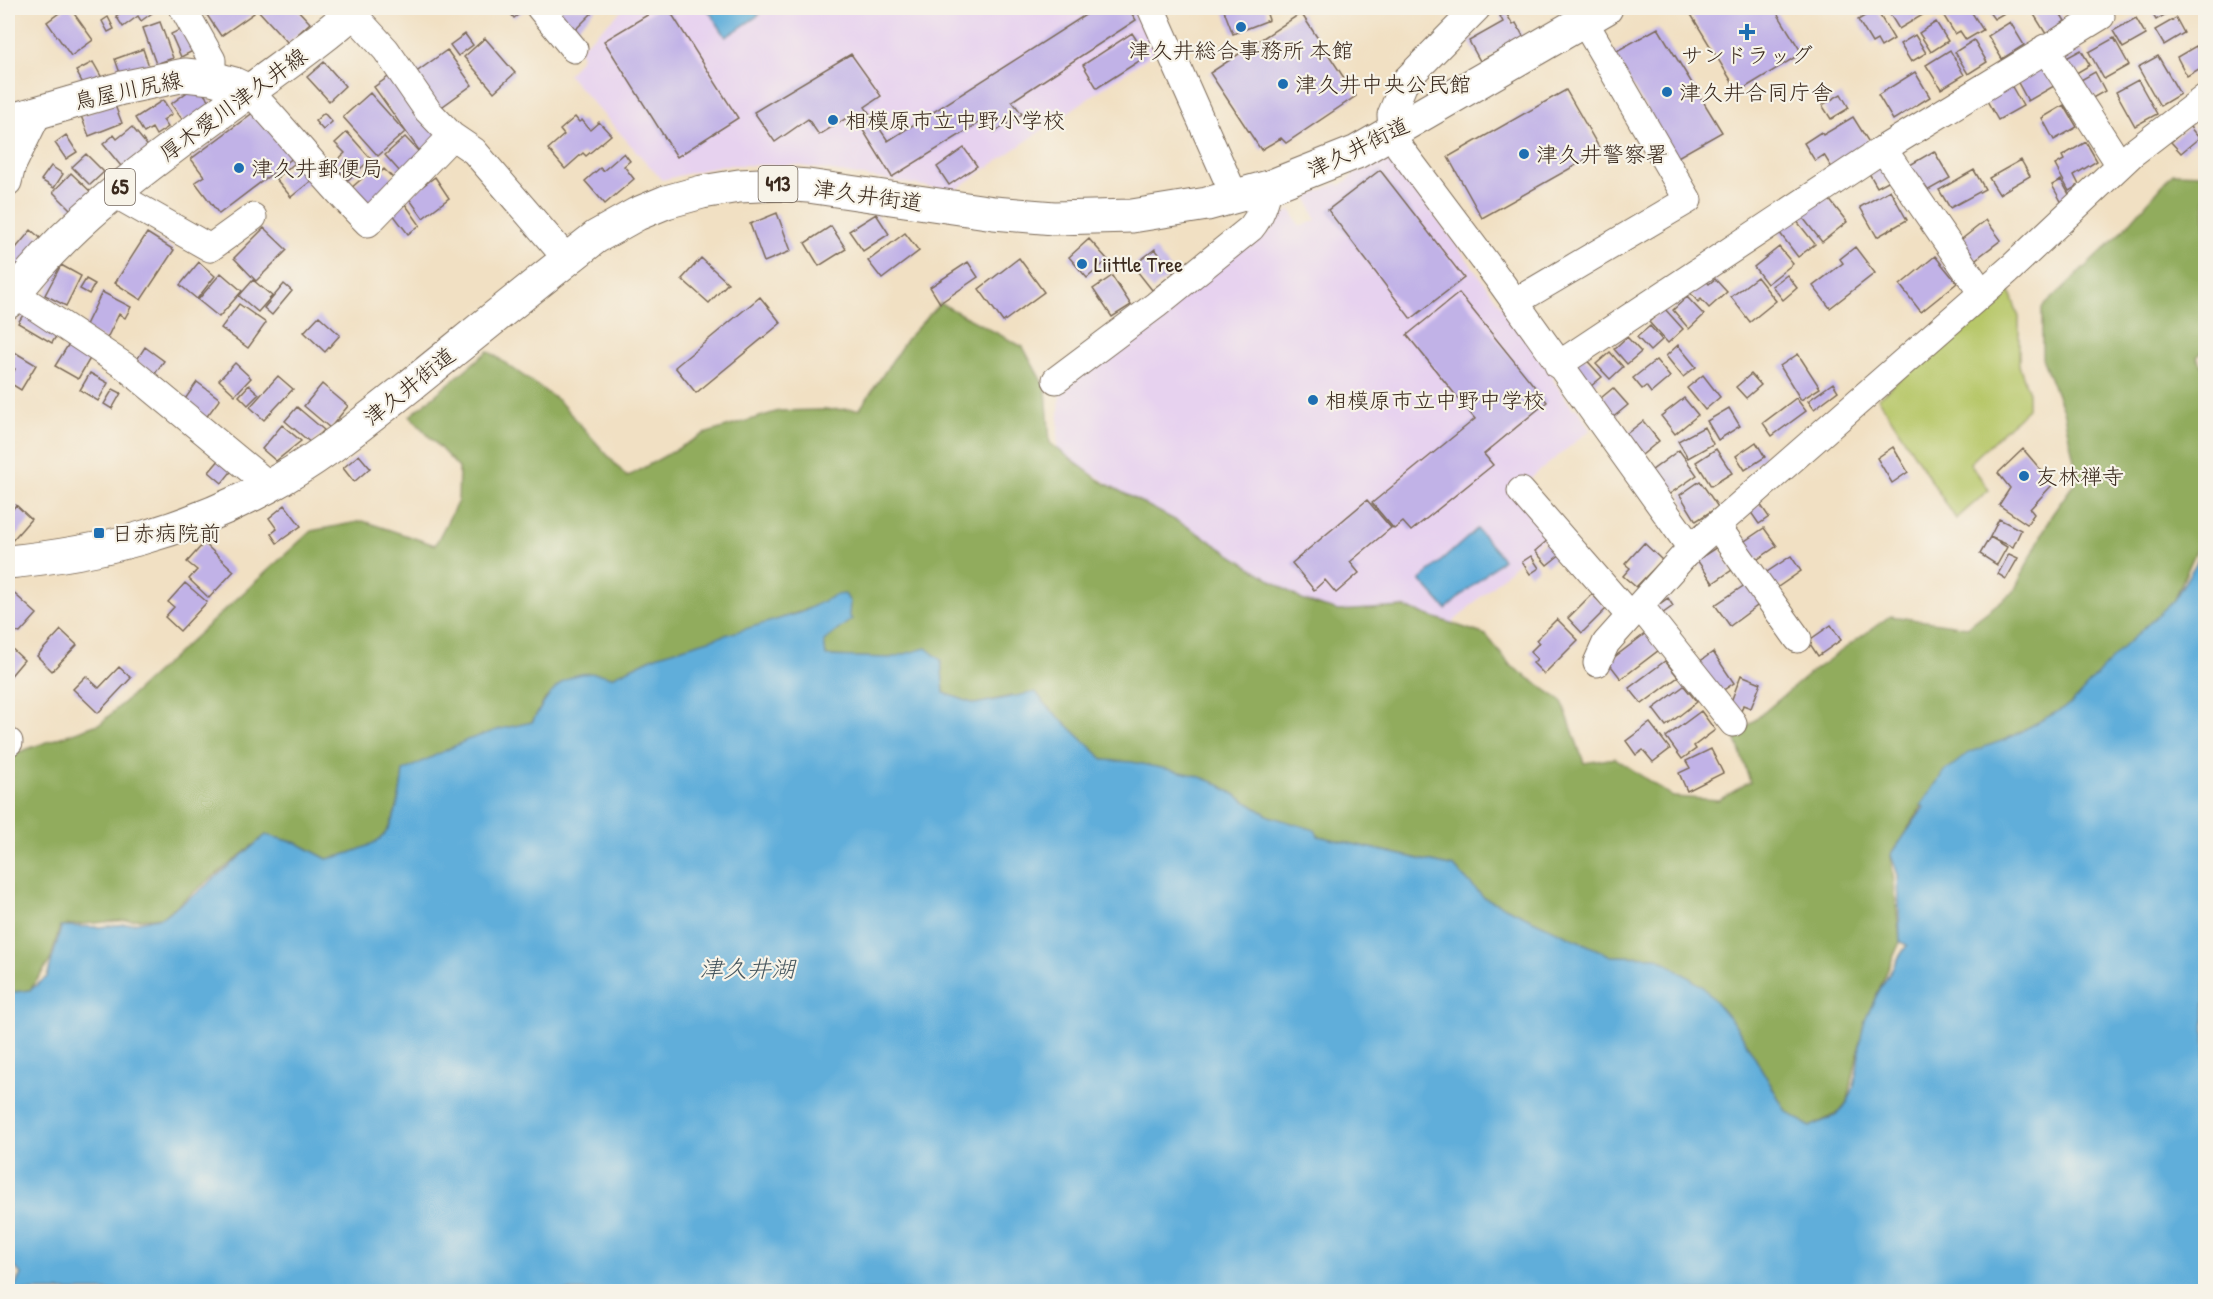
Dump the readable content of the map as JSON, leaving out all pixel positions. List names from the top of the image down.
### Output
{
  "streets": {
    "main road": [
      "鳥屋川尻線",
      "厚木愛川津久井線",
      "津久井街道",
      "413",
      "65"
    ]
  },
  "crossings": [
    ["鳥屋川尻線", "厚木愛川津久井線"]
  ],
  "water": ["津久井湖"],
  "places": {
    "other": [
      "津久井総合事務所 本館",
      "津久井中央公民館",
      "津久井合同庁舎",
      "相模原市立中野小学校",
      "津久井警察署",
      "津久井郵便局",
      "Liittle Tree",
      "相模原市立中野中学校",
      "友林禅寺"
    ],
    "health": ["サンドラッグ"],
    "transit": ["日赤病院前"]
  }
}
